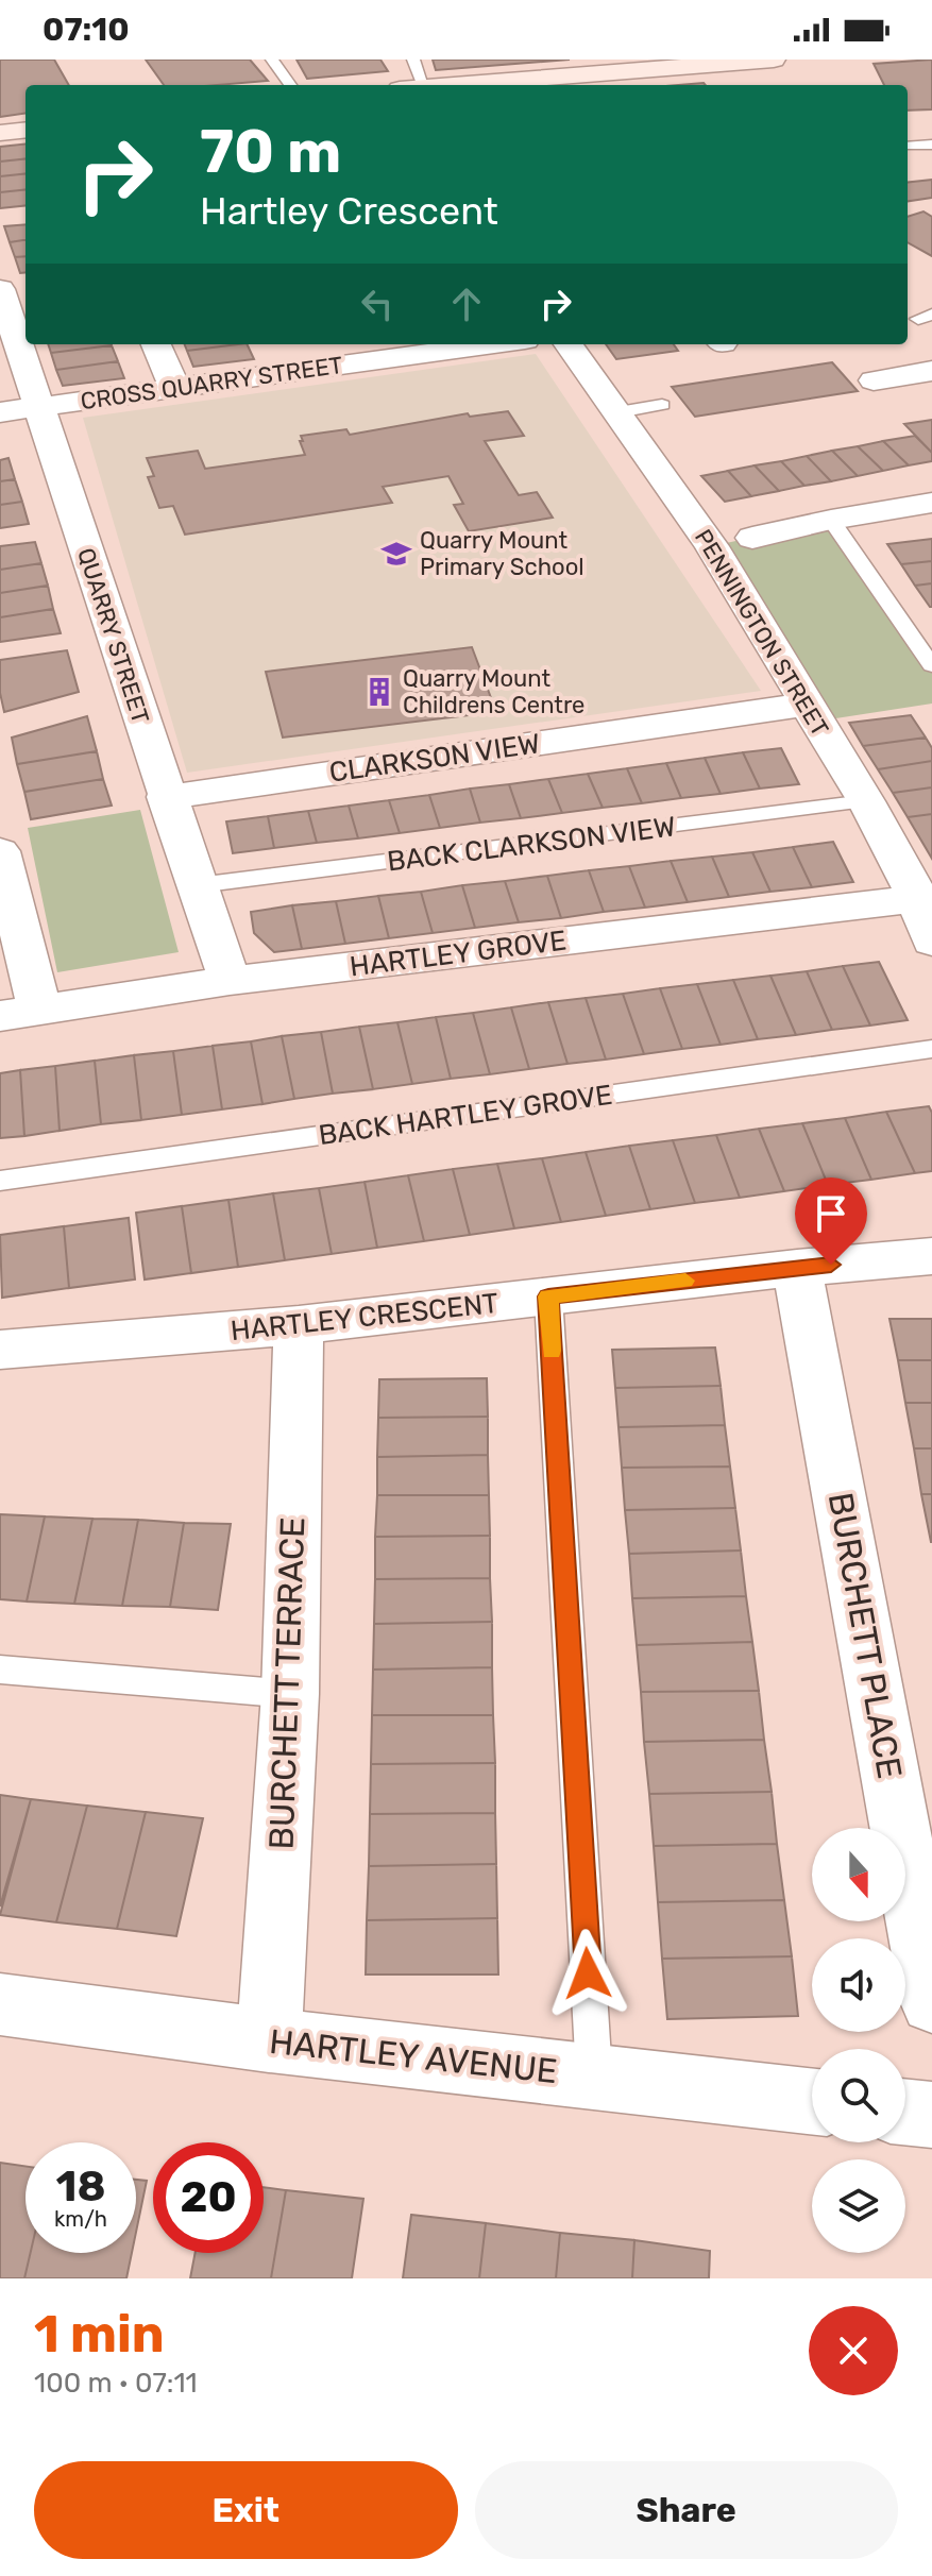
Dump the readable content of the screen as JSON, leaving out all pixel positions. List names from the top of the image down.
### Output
{
  "streets": {
    "street": [
      "CROSS QUARRY STREET",
      "PENNINGTON STREET",
      "QUARRY STREET",
      "CLARKSON VIEW",
      "HARTLEY GROVE",
      "HARTLEY CRESCENT",
      "BURCHETT PLACE",
      "BURCHETT TERRACE",
      "HARTLEY AVENUE"
    ],
    "lane": ["BACK CLARKSON VIEW", "BACK HARTLEY GROVE"]
  },
  "crossings": [
    ["CROSS QUARRY STREET", "QUARRY STREET"],
    ["PENNINGTON STREET", "CLARKSON VIEW"],
    ["PENNINGTON STREET", "BACK CLARKSON VIEW"],
    ["PENNINGTON STREET", "HARTLEY GROVE"],
    ["QUARRY STREET", "CLARKSON VIEW"],
    ["QUARRY STREET", "BACK CLARKSON VIEW"],
    ["QUARRY STREET", "HARTLEY GROVE"],
    ["HARTLEY CRESCENT", "BURCHETT PLACE"],
    ["HARTLEY CRESCENT", "BURCHETT TERRACE"],
    ["BURCHETT TERRACE", "HARTLEY AVENUE"]
  ],
  "places": {
    "school or university": ["Quarry Mount Primary School"],
    "building": ["Quarry Mount Childrens Centre"]
  },
  "north": "bottom",
  "page": {
    "status": "07:10",
    "turn": ["70 m", "Hartley Crescent"],
    "speed": "18 km/h",
    "limit": "20",
    "heading": ["1 min", "100 m · 07:11"],
    "buttons": ["Exit", "Share"]
  }
}
